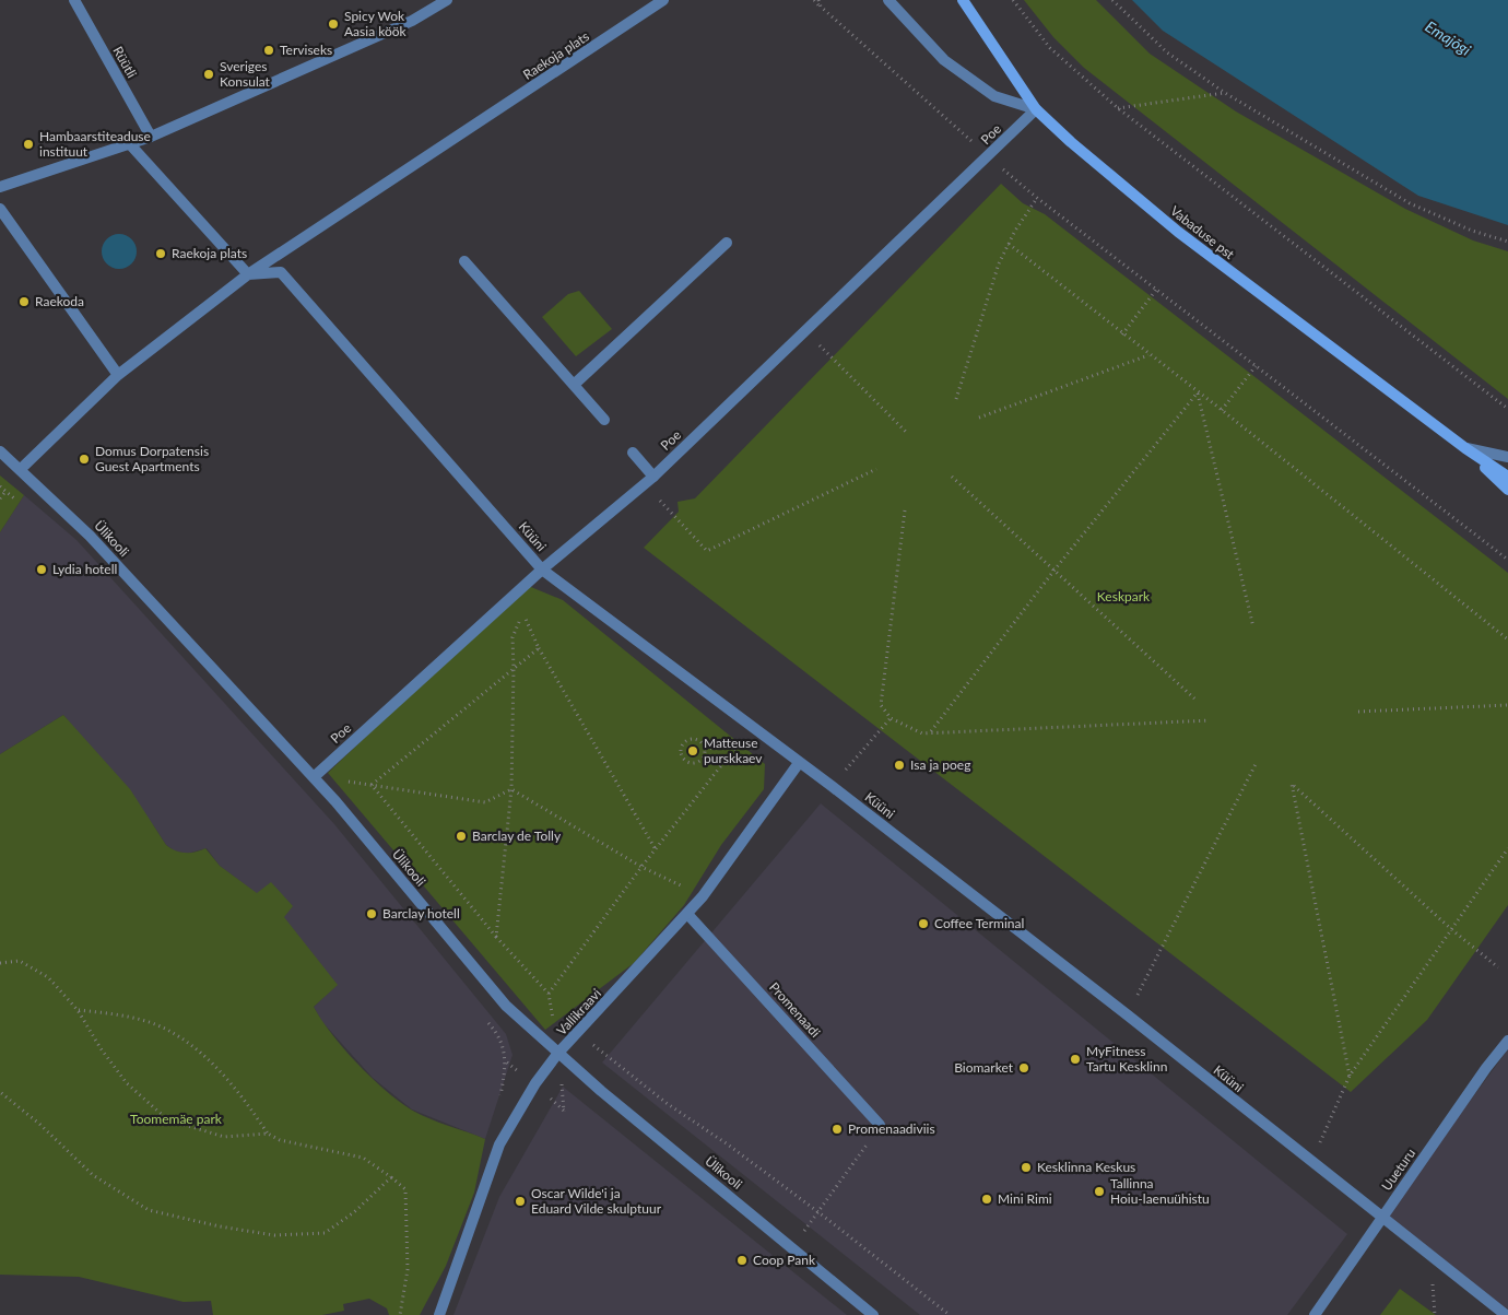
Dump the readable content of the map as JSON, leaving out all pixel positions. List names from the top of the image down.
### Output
{
  "streets": {
    "main road": ["Vabaduse pst"],
    "street": [
      "Raekoja plats",
      "Rüütli",
      "Poe",
      "Küüni",
      "Ülikooli",
      "Promenaadi",
      "Vallikraavi",
      "Uueturu"
    ]
  },
  "crossings": [
    ["Raekoja plats", "Küüni"],
    ["Raekoja plats", "Ülikooli"],
    ["Poe", "Vabaduse pst"],
    ["Poe", "Küüni"],
    ["Poe", "Ülikooli"],
    ["Küüni", "Vallikraavi"],
    ["Küüni", "Uueturu"],
    ["Ülikooli", "Vallikraavi"],
    ["Promenaadi", "Vallikraavi"]
  ],
  "water": ["Emajõgi"],
  "parks": ["Keskpark", "Toomemäe park"],
  "places": [
    "Spicy Wok Aasia köök",
    "Terviseks",
    "Sveriges Konsulat",
    "Hambaarstiteaduse instituut",
    "Raekoja plats",
    "Raekoda",
    "Domus Dorpatensis Guest Apartments",
    "Lydia hotell",
    "Matteuse purskkaev",
    "Isa ja poeg",
    "Barclay de Tolly",
    "Barclay hotell",
    "Coffee Terminal",
    "MyFitness Tartu Kesklinn",
    "Biomarket",
    "Promenaadiviis",
    "Kesklinna Keskus",
    "Tallinna Hoiu-laenuühistu",
    "Mini Rimi",
    "Oscar Wilde'i ja Eduard Vilde skulptuur",
    "Coop Pank"
  ]
}
